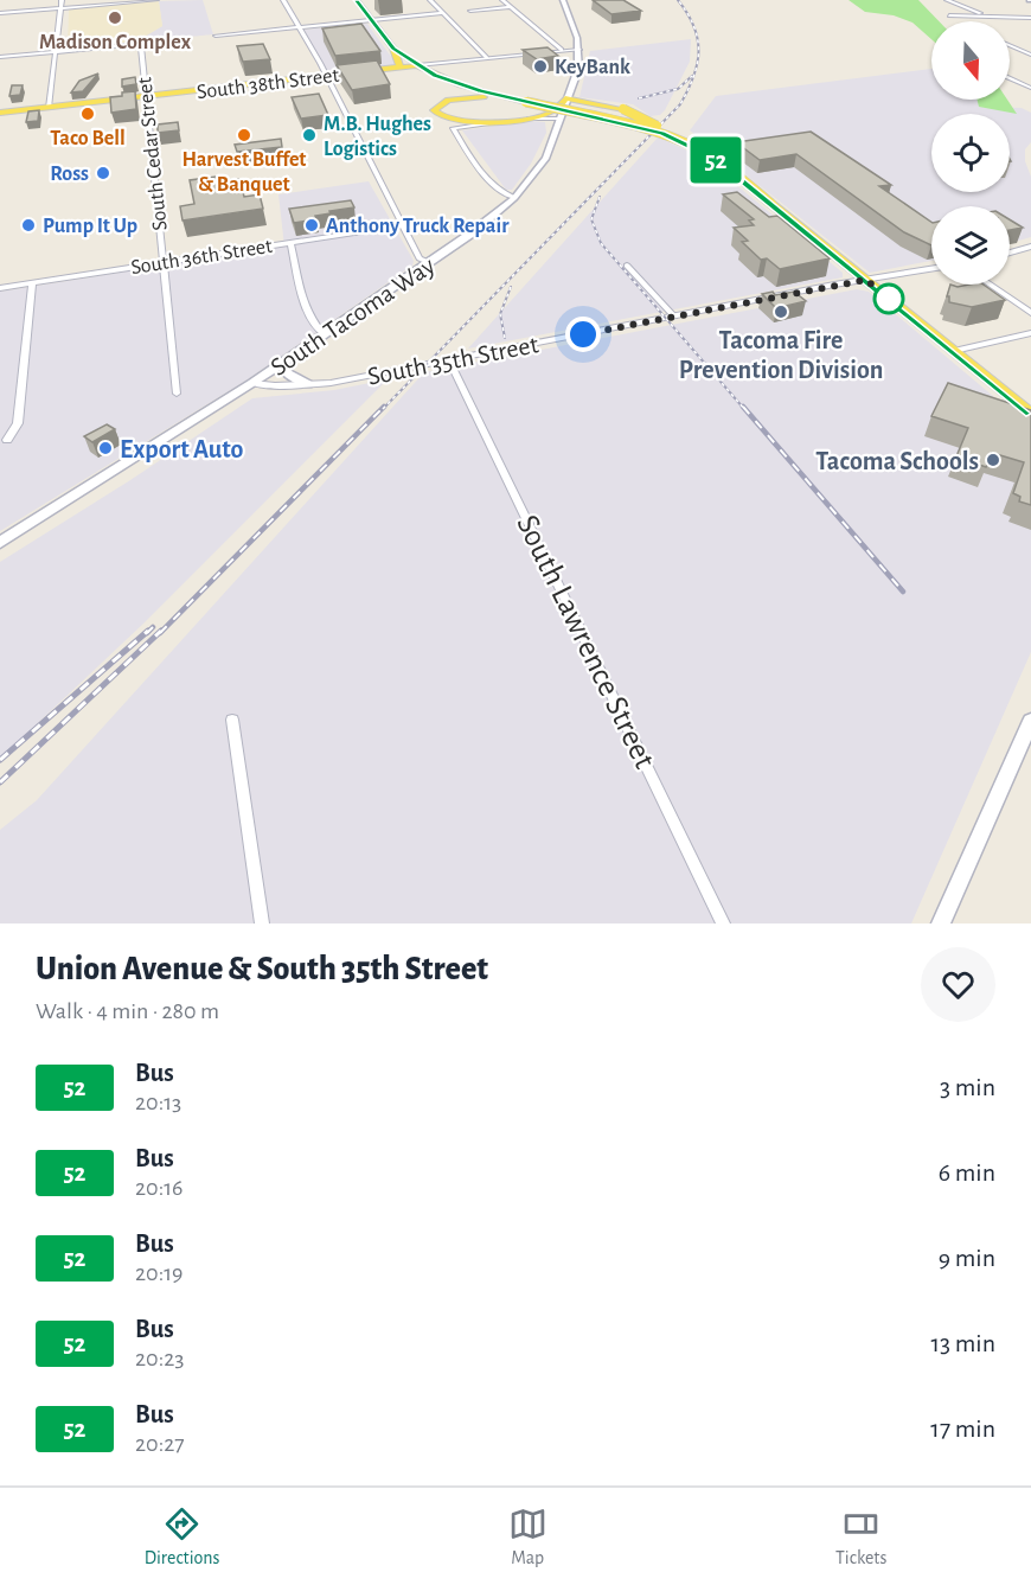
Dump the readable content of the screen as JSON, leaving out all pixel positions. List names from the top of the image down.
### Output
{
  "streets": {
    "main road": ["South 38th Street", "South Tacoma Way"],
    "street": [
      "South Cedar Street",
      "South 36th Street",
      "South 35th Street",
      "South Lawrence Street"
    ]
  },
  "crossings": [
    ["South 38th Street", "South Cedar Street"],
    ["South 38th Street", "South Tacoma Way"],
    ["South Cedar Street", "South 36th Street"],
    ["South Tacoma Way", "South 35th Street"],
    ["South 35th Street", "South Lawrence Street"]
  ],
  "places": [
    "Madison Complex",
    "KeyBank",
    "Taco Bell",
    "Harvest Buffet & Banquet",
    "M.B. Hughes Logistics",
    "Ross",
    "Pump It Up",
    "Anthony Truck Repair",
    "Tacoma Fire Prevention Division",
    "Export Auto",
    "Tacoma Schools"
  ],
  "lines": ["bus line 52"],
  "north": "bottom",
  "page": {
    "on_map": "52",
    "heading": ["Union Avenue & South 35th Street", "Walk · 4 min · 280 m"],
    "list": [
      {
        "mark": "52",
        "name": "Bus",
        "note": "20:13",
        "value": "3 min"
      },
      {
        "mark": "52",
        "name": "Bus",
        "note": "20:16",
        "value": "6 min"
      },
      {
        "mark": "52",
        "name": "Bus",
        "note": "20:19",
        "value": "9 min"
      },
      {
        "mark": "52",
        "name": "Bus",
        "note": "20:23",
        "value": "13 min"
      },
      {
        "mark": "52",
        "name": "Bus",
        "note": "20:27",
        "value": "17 min"
      }
    ],
    "tabs": ["Directions", "Map", "Tickets"]
  }
}
